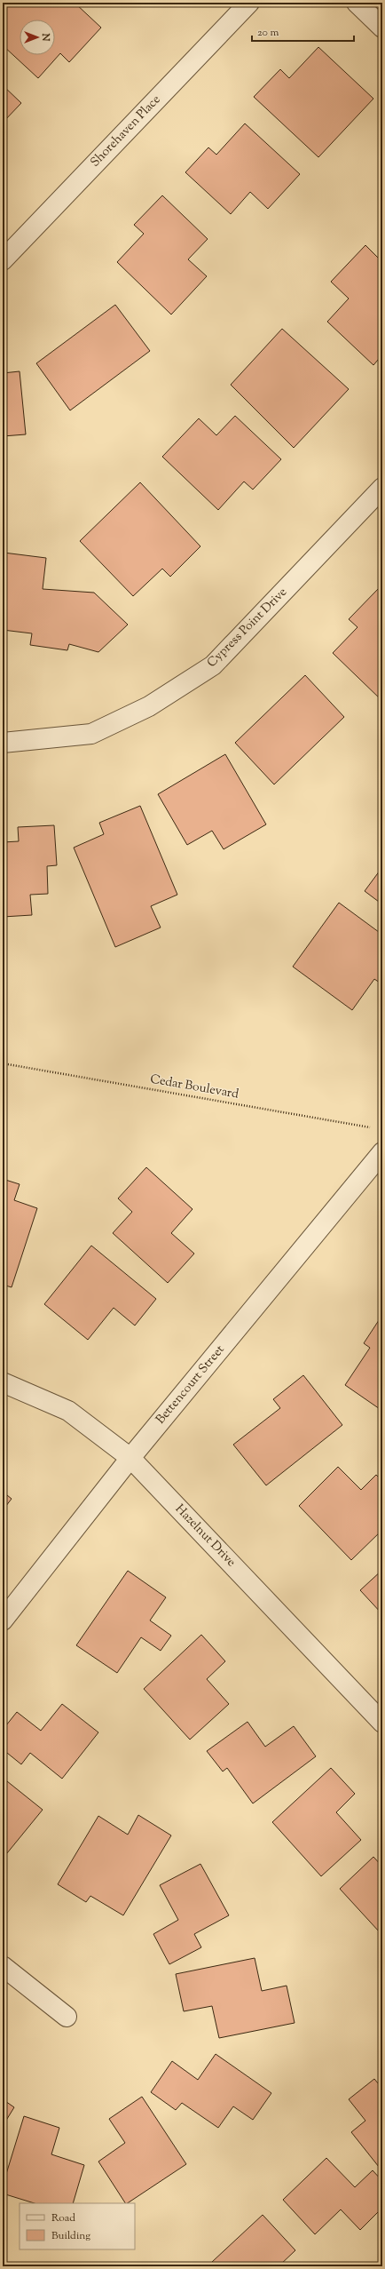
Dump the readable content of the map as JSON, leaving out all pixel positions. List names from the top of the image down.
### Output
{
  "streets": {
    "street": [
      "Shorehaven Place",
      "Cypress Point Drive",
      "Bettencourt Street",
      "Hazelnut Drive"
    ],
    "path": ["Cedar Boulevard"]
  },
  "crossings": [
    ["Bettencourt Street", "Hazelnut Drive"]
  ],
  "legend": ["Road", "Building"],
  "scale_bar": "20 m",
  "north": "right"
}
